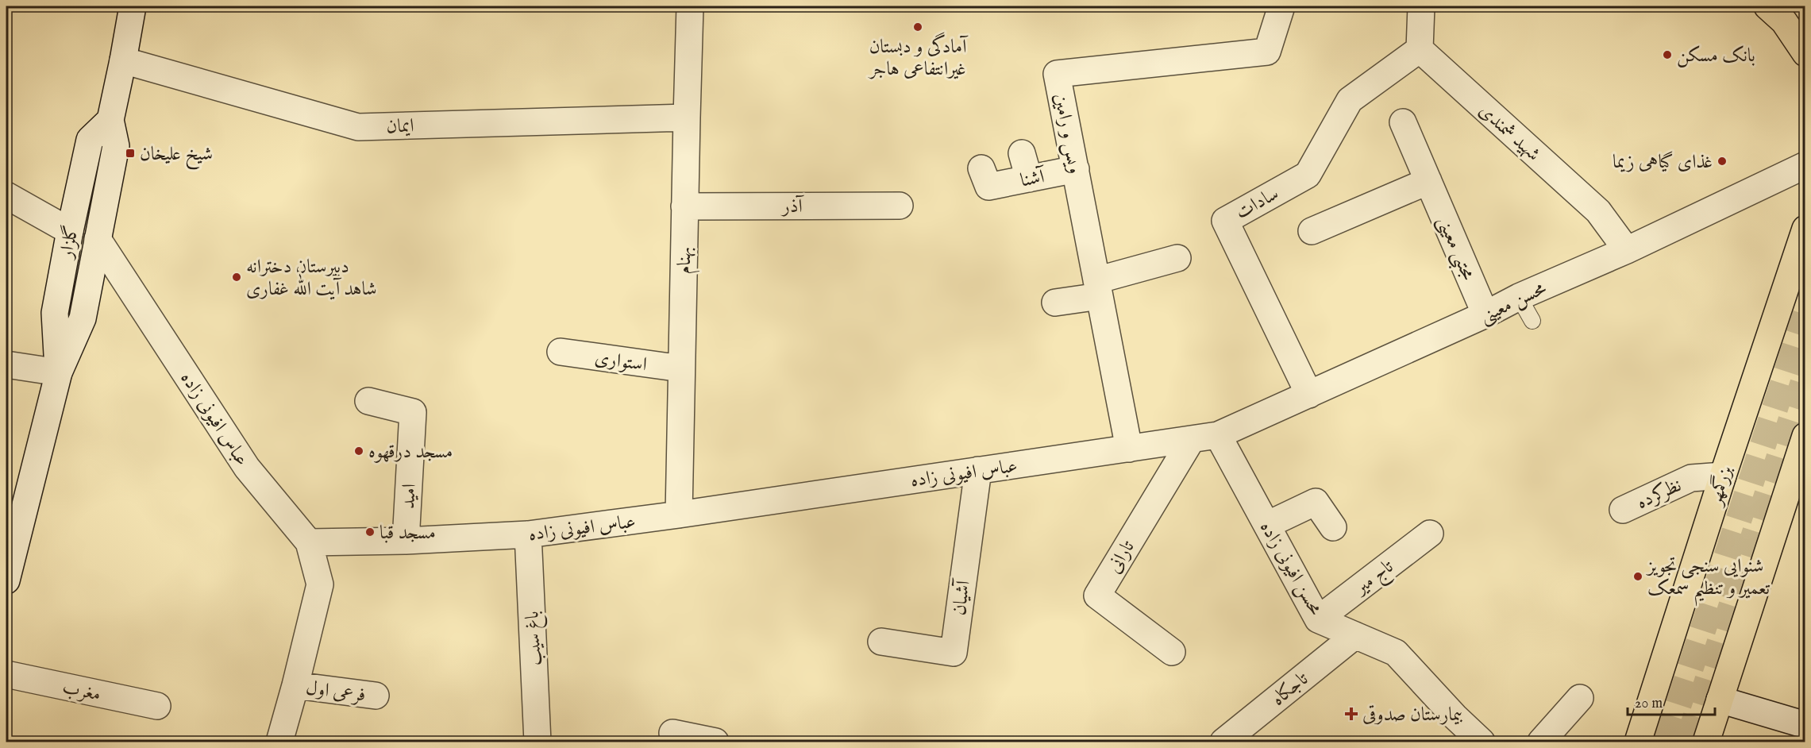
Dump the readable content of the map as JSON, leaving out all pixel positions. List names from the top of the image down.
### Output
{
  "streets": {
    "main road": ["بزرگمهر"],
    "street": [
      "ایمان",
      "شهید شمندی",
      "ویس و رامین",
      "آشنا",
      "سادات",
      "آذر",
      "گلزار",
      "مجتبی معینی",
      "بهنام",
      "محسن معینی",
      "استواری",
      "عباس افیونی زاده",
      "نظرکرده",
      "امید",
      "تارانی",
      "محسن افیونی زاده",
      "تاج میر",
      "آشیان",
      "باغ سیب",
      "تاجکاه",
      "مغرب",
      "فرعی اول"
    ]
  },
  "crossings": [
    ["ایمان", "گلزار"],
    ["ایمان", "بهنام"],
    ["شهید شمندی", "سادات"],
    ["شهید شمندی", "محسن معینی"],
    ["ویس و رامین", "آشنا"],
    ["ویس و رامین", "عباس افیونی زاده"],
    ["سادات", "محسن معینی"],
    ["آذر", "بهنام"],
    ["گلزار", "عباس افیونی زاده"],
    ["مجتبی معینی", "محسن معینی"],
    ["بهنام", "استواری"],
    ["بهنام", "عباس افیونی زاده"],
    ["محسن معینی", "عباس افیونی زاده"],
    ["محسن معینی", "محسن افیونی زاده"],
    ["عباس افیونی زاده", "امید"],
    ["عباس افیونی زاده", "تارانی"],
    ["عباس افیونی زاده", "محسن افیونی زاده"],
    ["عباس افیونی زاده", "آشیان"],
    ["عباس افیونی زاده", "باغ سیب"],
    ["بزرگمهر", "نظرکرده"],
    ["محسن افیونی زاده", "تاج میر"],
    ["محسن افیونی زاده", "تاجکاه"]
  ],
  "places": {
    "other": [
      "آمادگی و دبستان غیرانتفاعی هاجر",
      "بانک مسکن",
      "غذای گیاهی زیما",
      "دبیرستان دخترانه شاهد آیت الله غفاری",
      "مسجد درقهوه",
      "مسجد قبا",
      "شنوایی سنجی تجویز تعمیر و تنظیم سمعک"
    ],
    "transit": ["شیخ علیخان"],
    "health": ["بیمارستان صدوقی"]
  },
  "scale_bar": "20 m"
}
